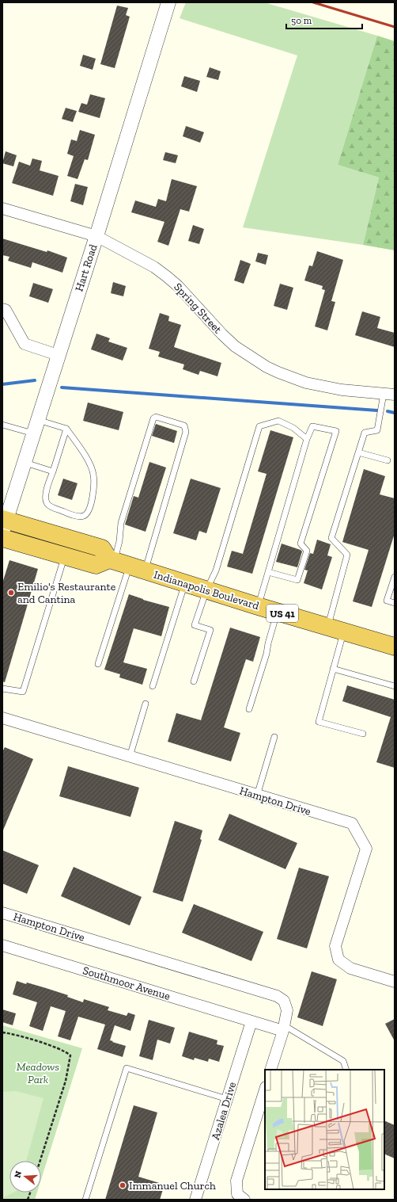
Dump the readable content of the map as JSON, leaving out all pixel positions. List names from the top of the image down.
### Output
{
  "streets": {
    "highway": ["Indianapolis Boulevard", "US 41"],
    "street": [
      "Hart Road",
      "Spring Street",
      "Hampton Drive",
      "Southmoor Avenue",
      "Azalea Drive"
    ]
  },
  "crossings": [
    ["Hart Road", "Spring Street"],
    ["Southmoor Avenue", "Azalea Drive"]
  ],
  "parks": ["Meadows Park"],
  "places": ["Emilio's Restaurante and Cantina", "Immanuel Church"],
  "scale_bar": "50 m",
  "north": "left"
}
